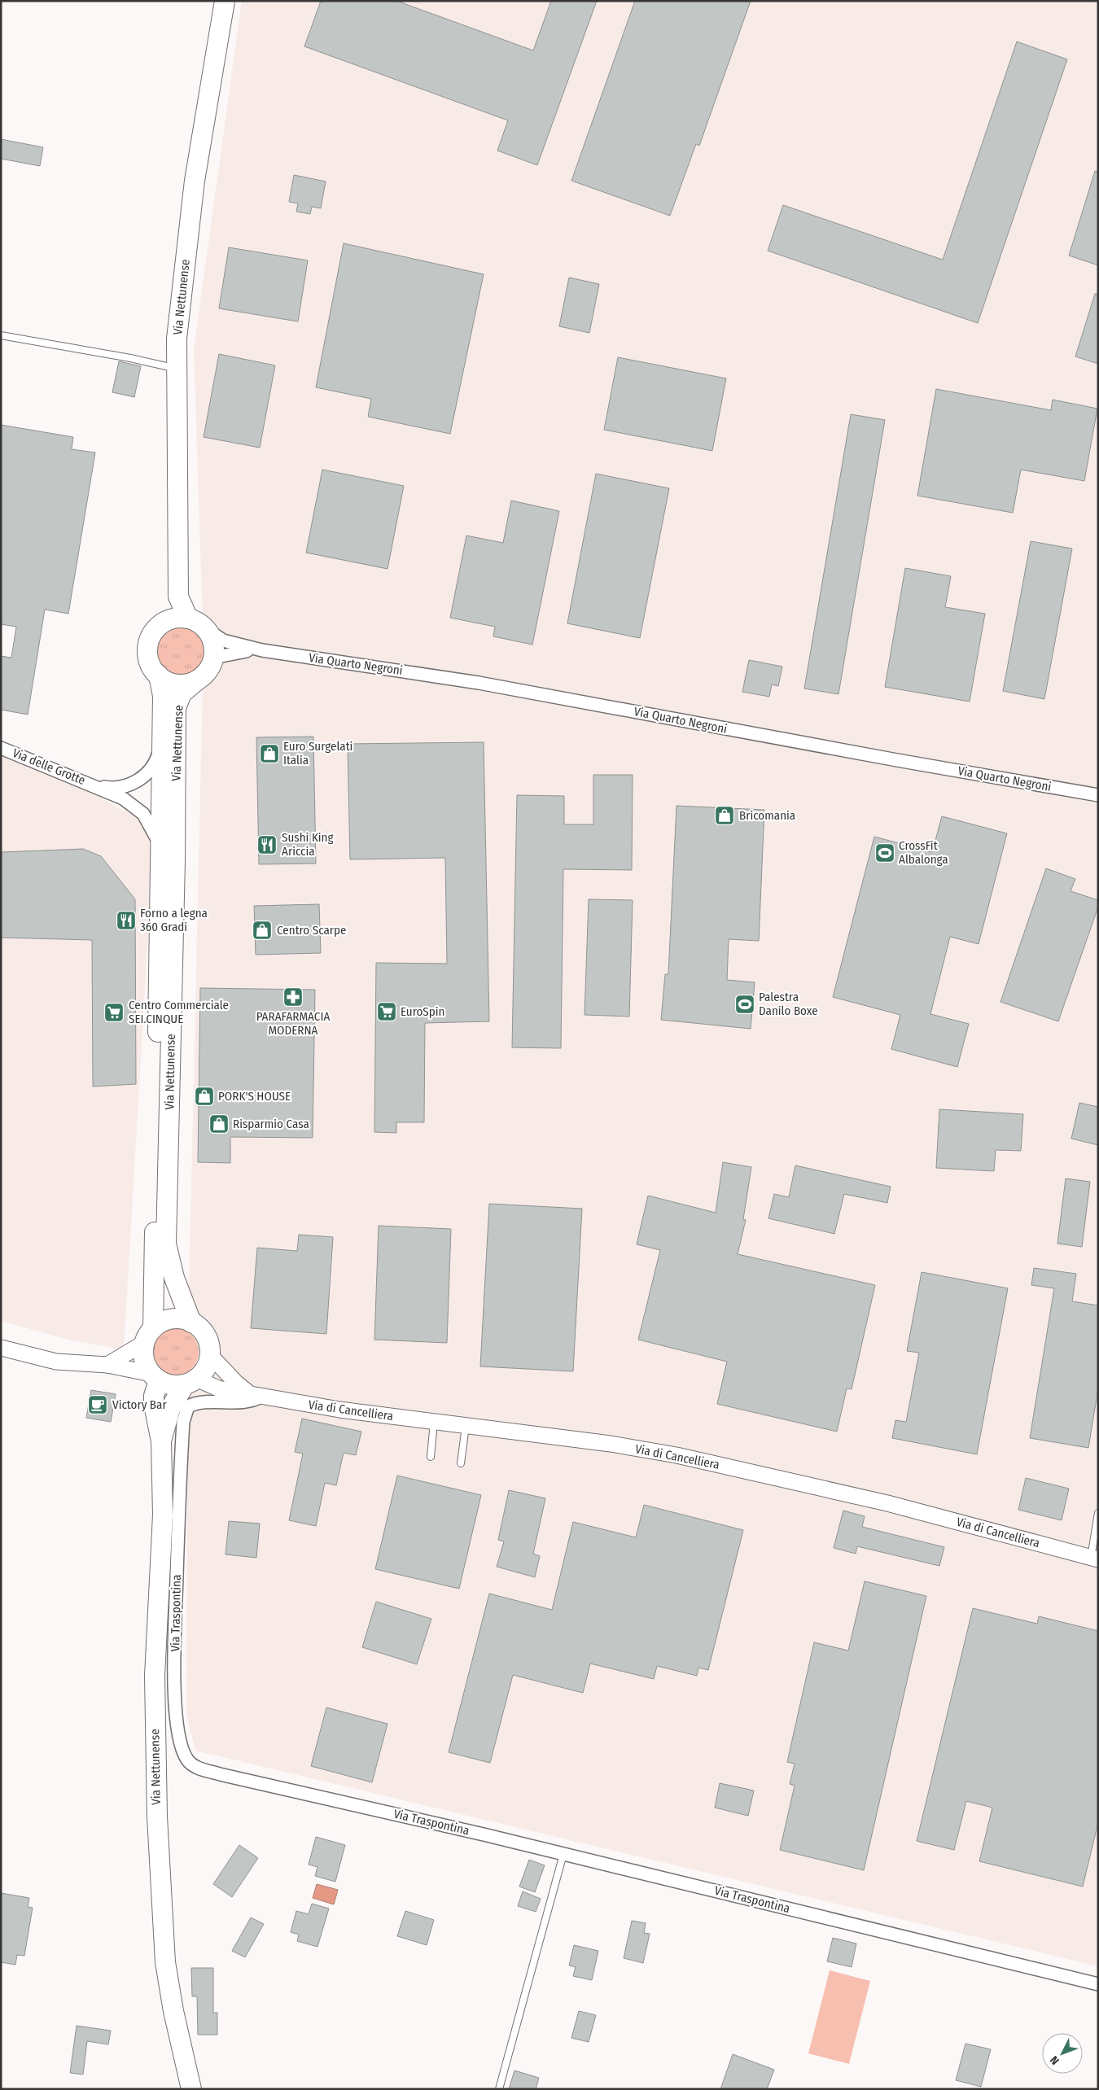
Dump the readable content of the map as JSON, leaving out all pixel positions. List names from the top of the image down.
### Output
{
  "streets": {
    "main road": ["Via Nettunense"],
    "street": [
      "Via Quarto Negroni",
      "Via delle Grotte",
      "Via di Cancelliera",
      "Via Traspontina"
    ]
  },
  "crossings": [
    ["Via Nettunense", "Via Quarto Negroni"],
    ["Via Nettunense", "Via delle Grotte"],
    ["Via Nettunense", "Via di Cancelliera"],
    ["Via di Cancelliera", "Via Traspontina"]
  ],
  "places": {
    "shop": [
      "Euro Surgelati Italia",
      "Bricomania",
      "Centro Scarpe",
      "PORK'S HOUSE",
      "Risparmio Casa"
    ],
    "restaurant": ["Sushi King Ariccia", "Forno a legna 360 Gradi"],
    "sports": ["CrossFit Albalonga", "Palestra Danilo Boxe"],
    "pharmacy": ["PARAFARMACIA MODERNA"],
    "supermarket": ["EuroSpin", "Centro Commerciale SEI.CINQUE"],
    "cafe": ["Victory Bar"]
  },
  "north": "bottom left"
}
